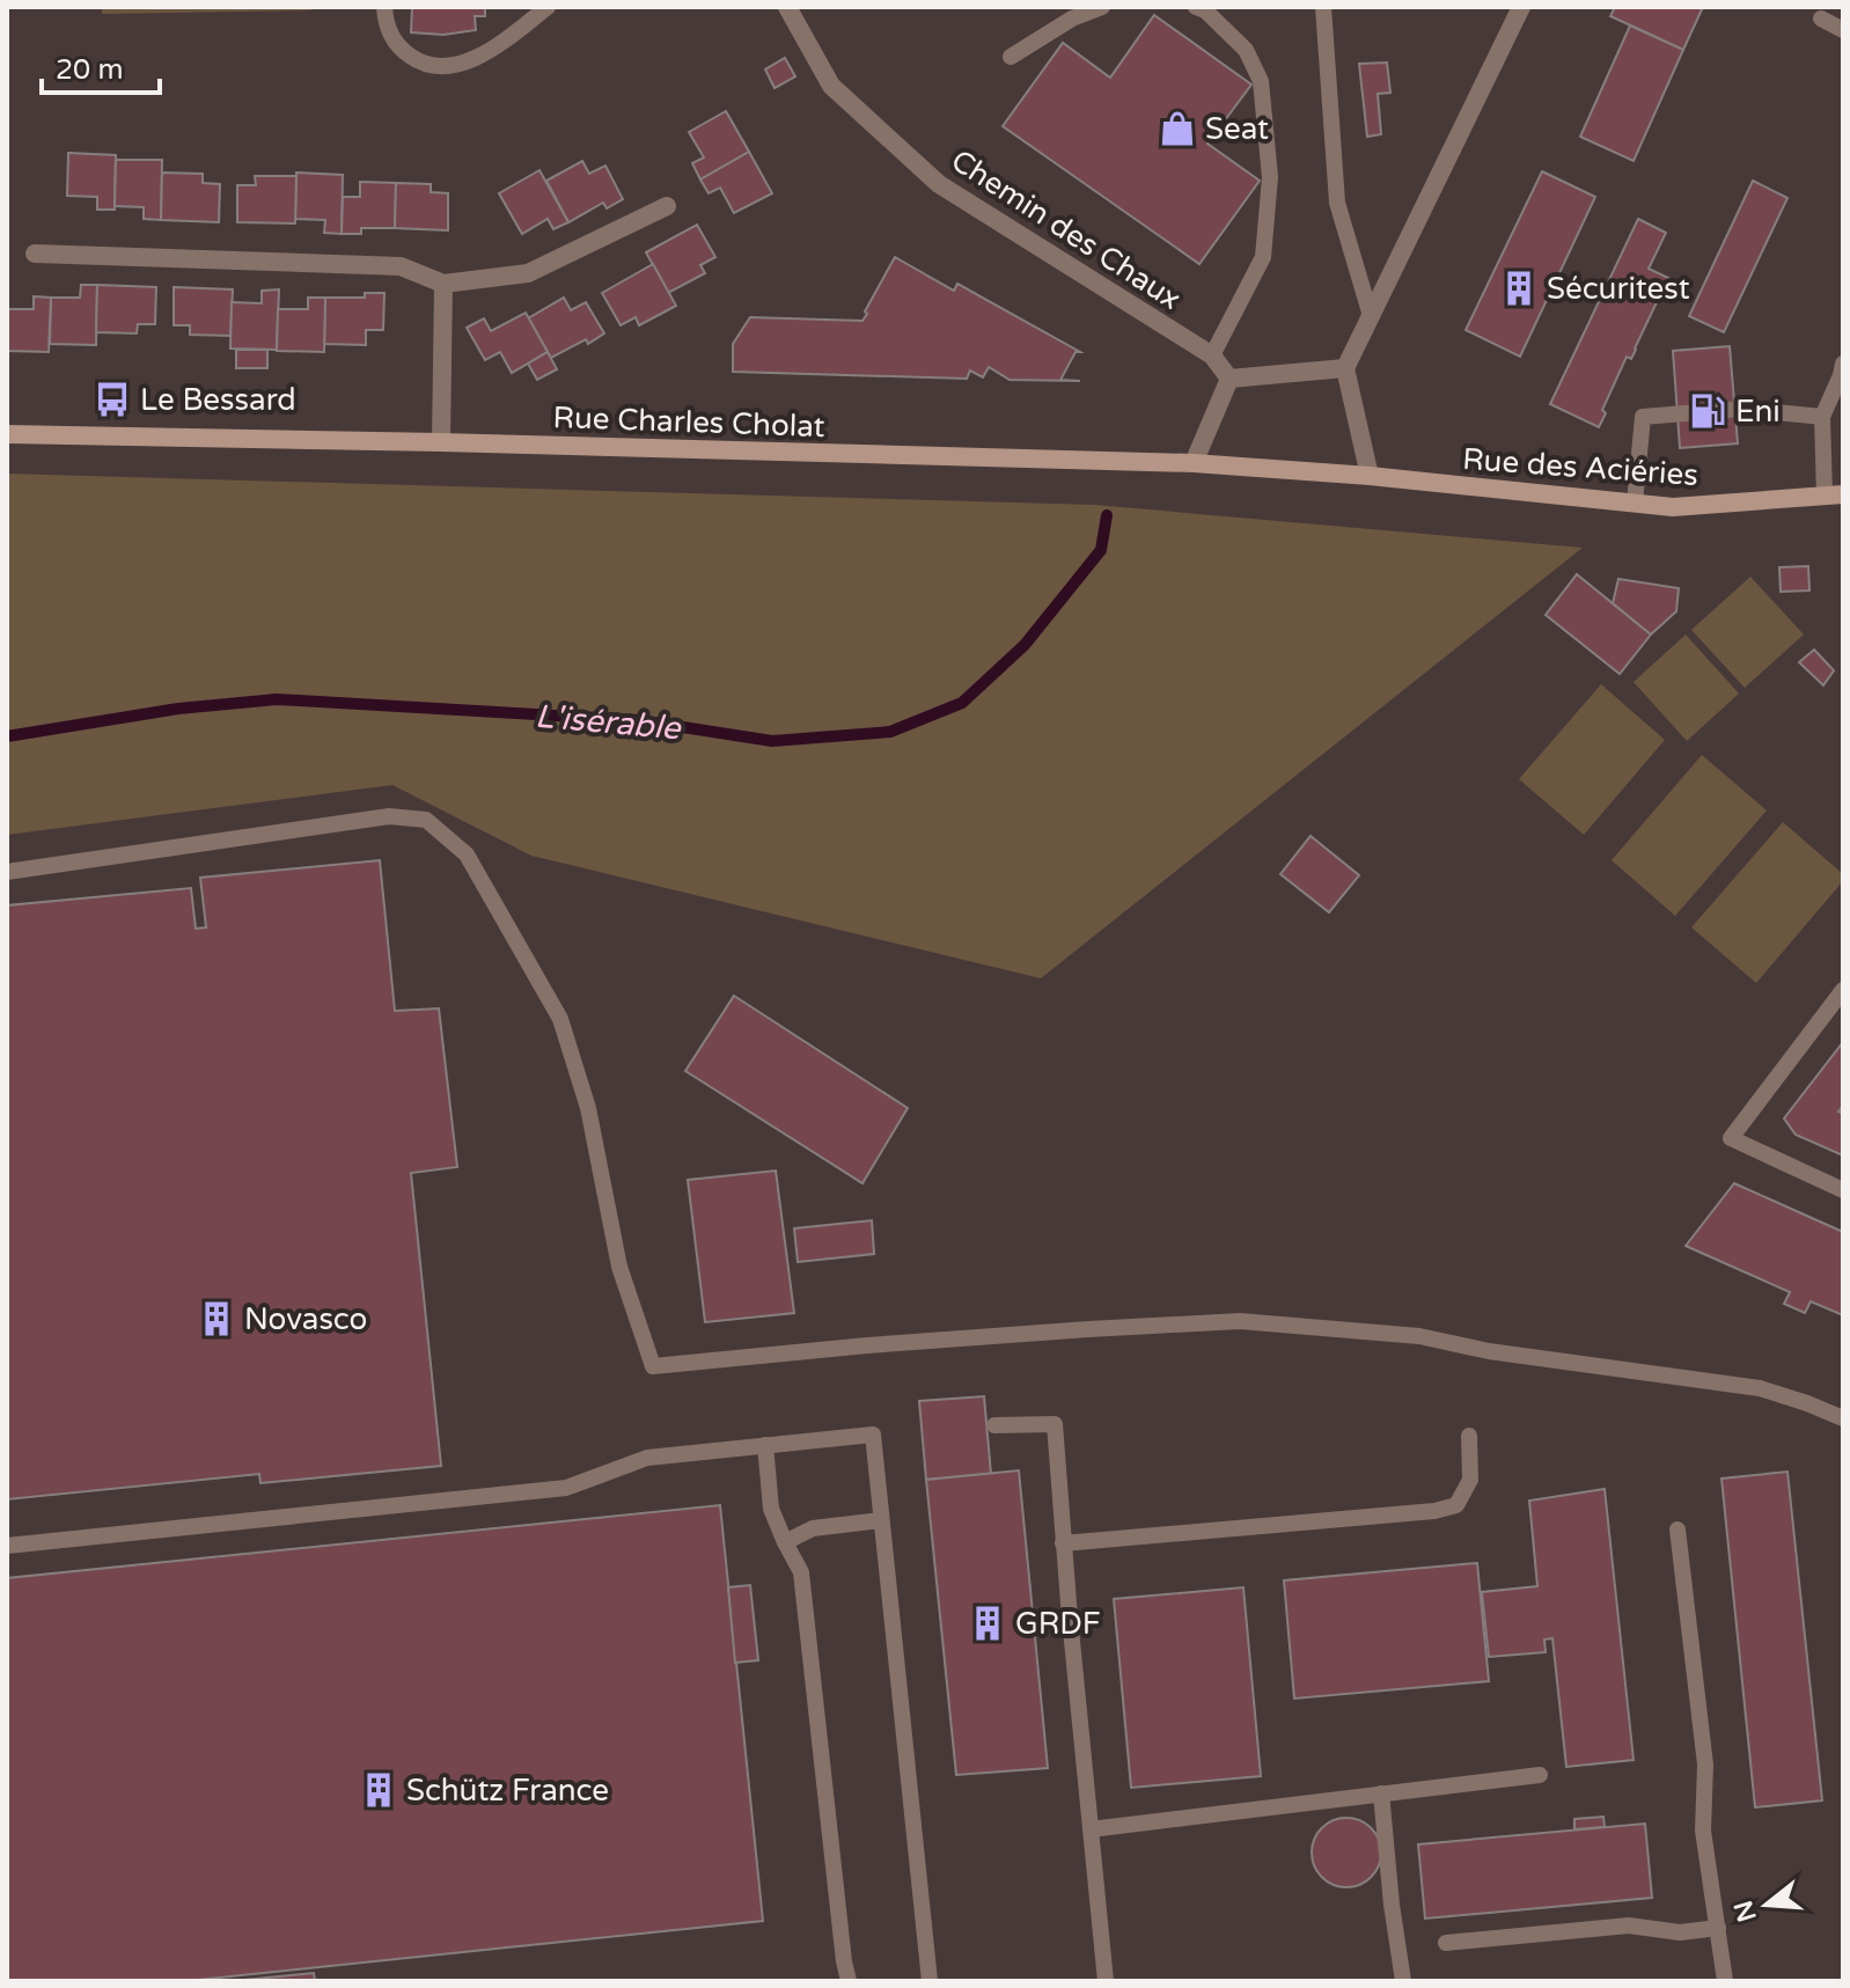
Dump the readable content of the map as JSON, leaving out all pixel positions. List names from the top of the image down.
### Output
{
  "streets": {
    "street": ["Chemin des Chaux", "Rue Charles Cholat", "Rue des Aciéries"]
  },
  "crossings": [
    ["Rue Charles Cholat", "Rue des Aciéries"]
  ],
  "water": ["L'isérable"],
  "places": {
    "shop": ["Seat"],
    "building": [
      "Sécuritest",
      "Novasco",
      "GRDF",
      "Schütz France"
    ],
    "bus stop": ["Le Bessard"],
    "fuel station": ["Eni"]
  },
  "scale_bar": "20 m",
  "north": "left"
}
